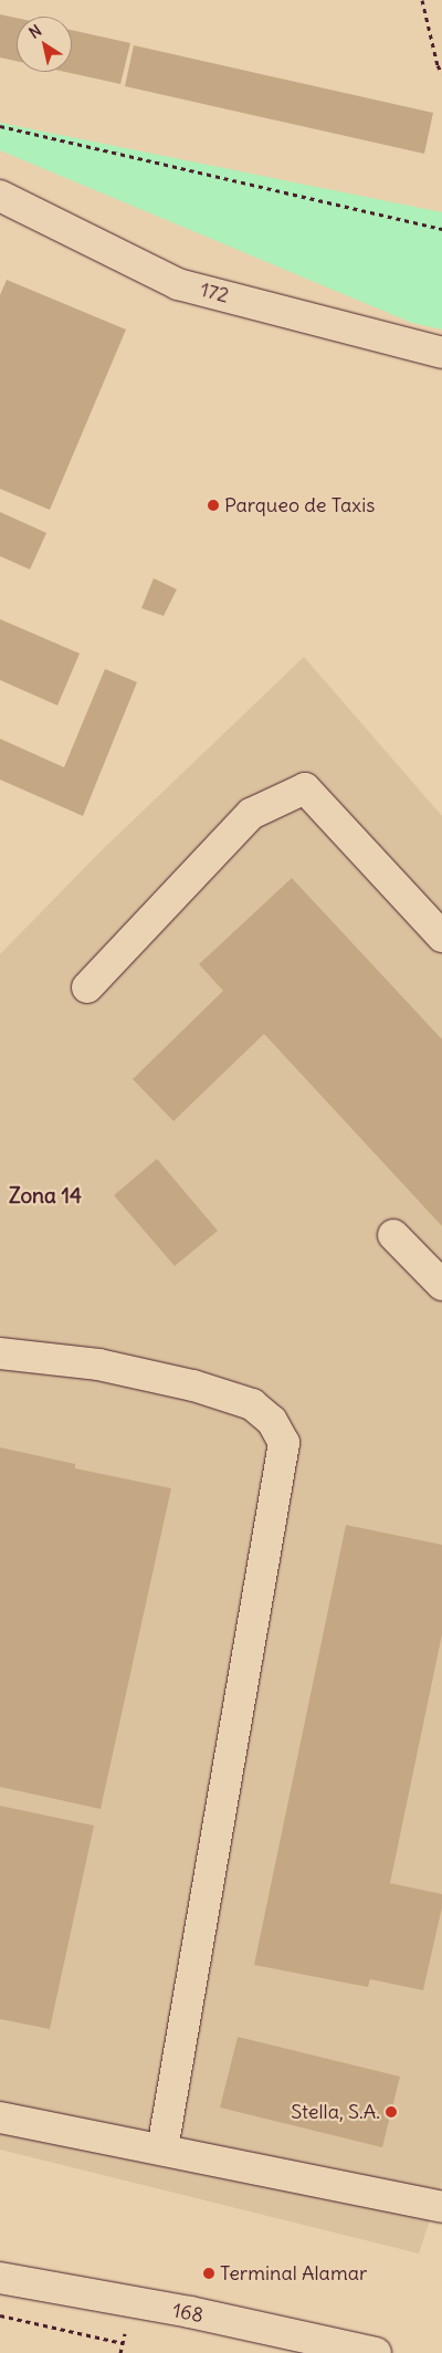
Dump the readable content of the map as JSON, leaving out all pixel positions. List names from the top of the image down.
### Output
{
  "streets": {
    "street": ["172", "168"]
  },
  "districts": ["Zona 14"],
  "places": ["Parqueo de Taxis", "Stella, S.A.", "Terminal Alamar"],
  "north": "top left"
}
